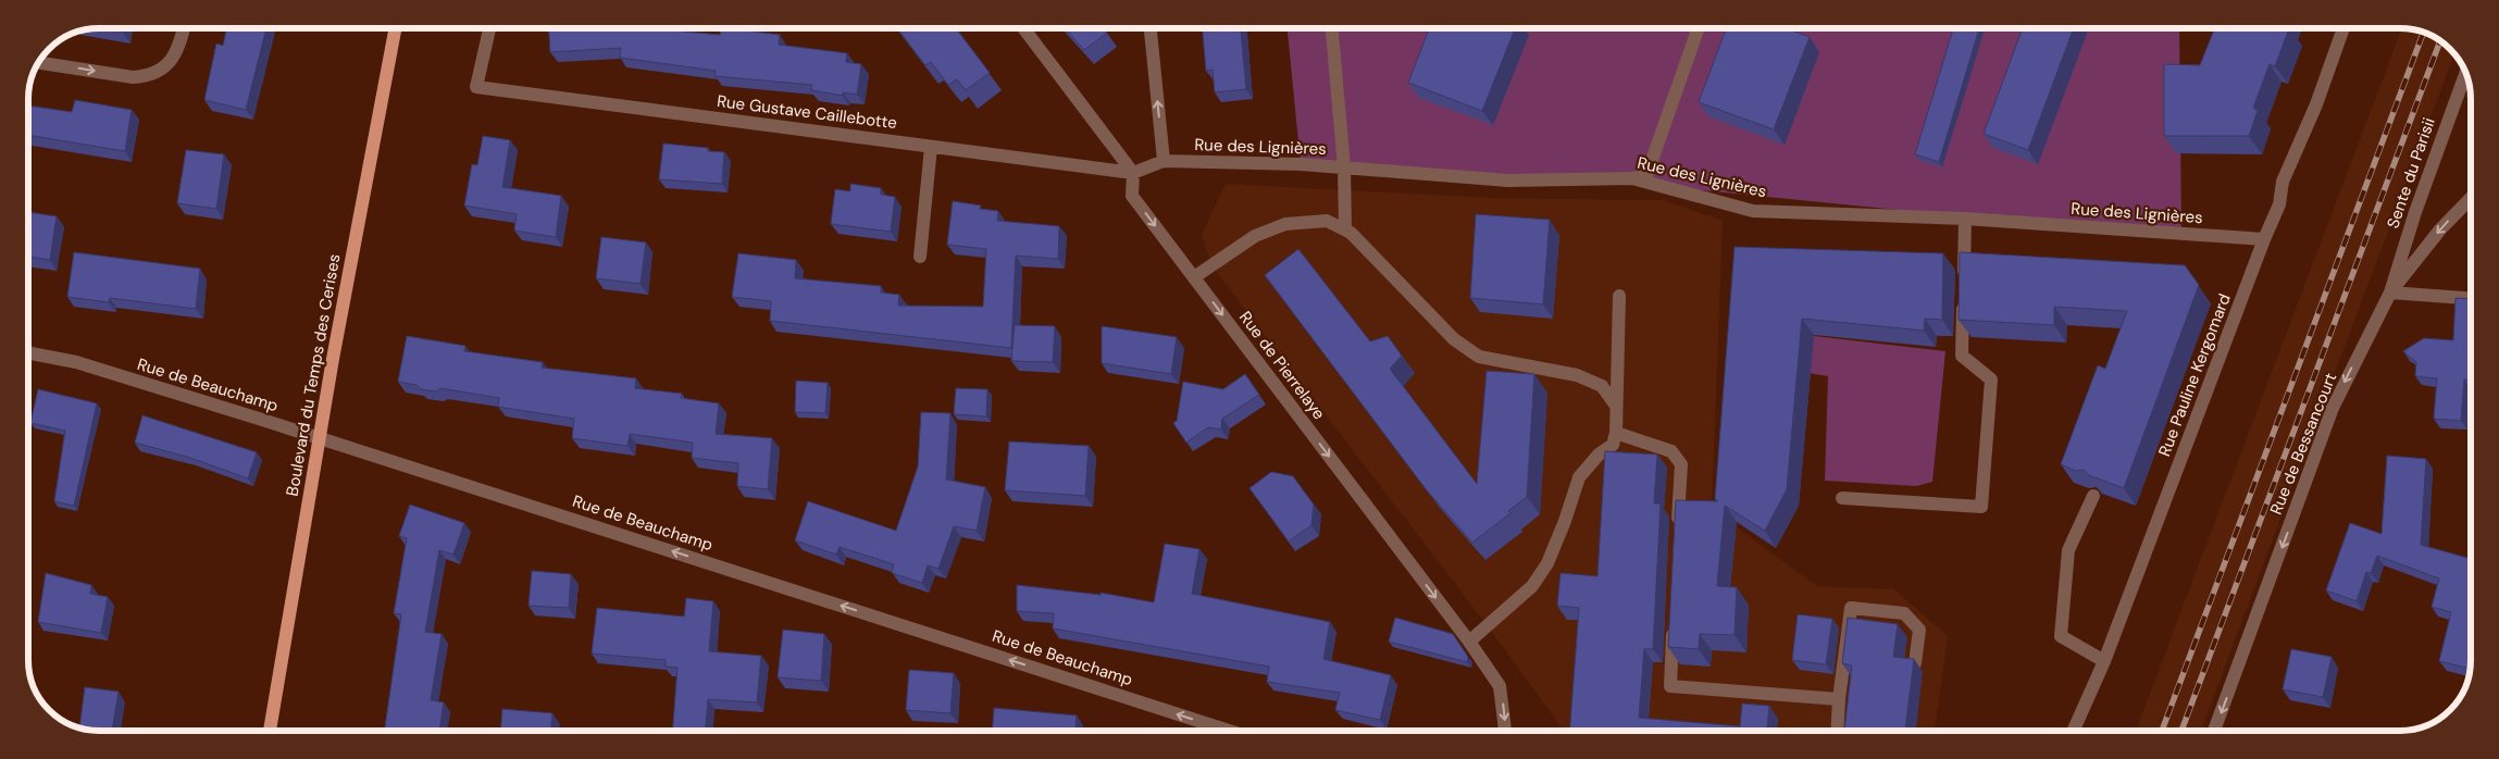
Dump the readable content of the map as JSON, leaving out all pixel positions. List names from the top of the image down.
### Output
{
  "streets": {
    "main road": ["Boulevard du Temps des Cerises"],
    "street": [
      "Rue Gustave Caillebotte",
      "Rue des Lignières",
      "Sente du Parisii",
      "Rue de Pierrelaye",
      "Rue Pauline Kergomard",
      "Rue de Beauchamp",
      "Rue de Bessancourt"
    ]
  },
  "crossings": [
    ["Rue Gustave Caillebotte", "Rue des Lignières"],
    ["Rue Gustave Caillebotte", "Rue de Pierrelaye"],
    ["Rue des Lignières", "Rue de Pierrelaye"],
    ["Rue des Lignières", "Rue Pauline Kergomard"],
    ["Sente du Parisii", "Rue de Bessancourt"],
    ["Boulevard du Temps des Cerises", "Rue de Beauchamp"]
  ],
  "one_way": ["Rue de Pierrelaye", "Rue de Beauchamp", "Rue de Bessancourt"]
}
